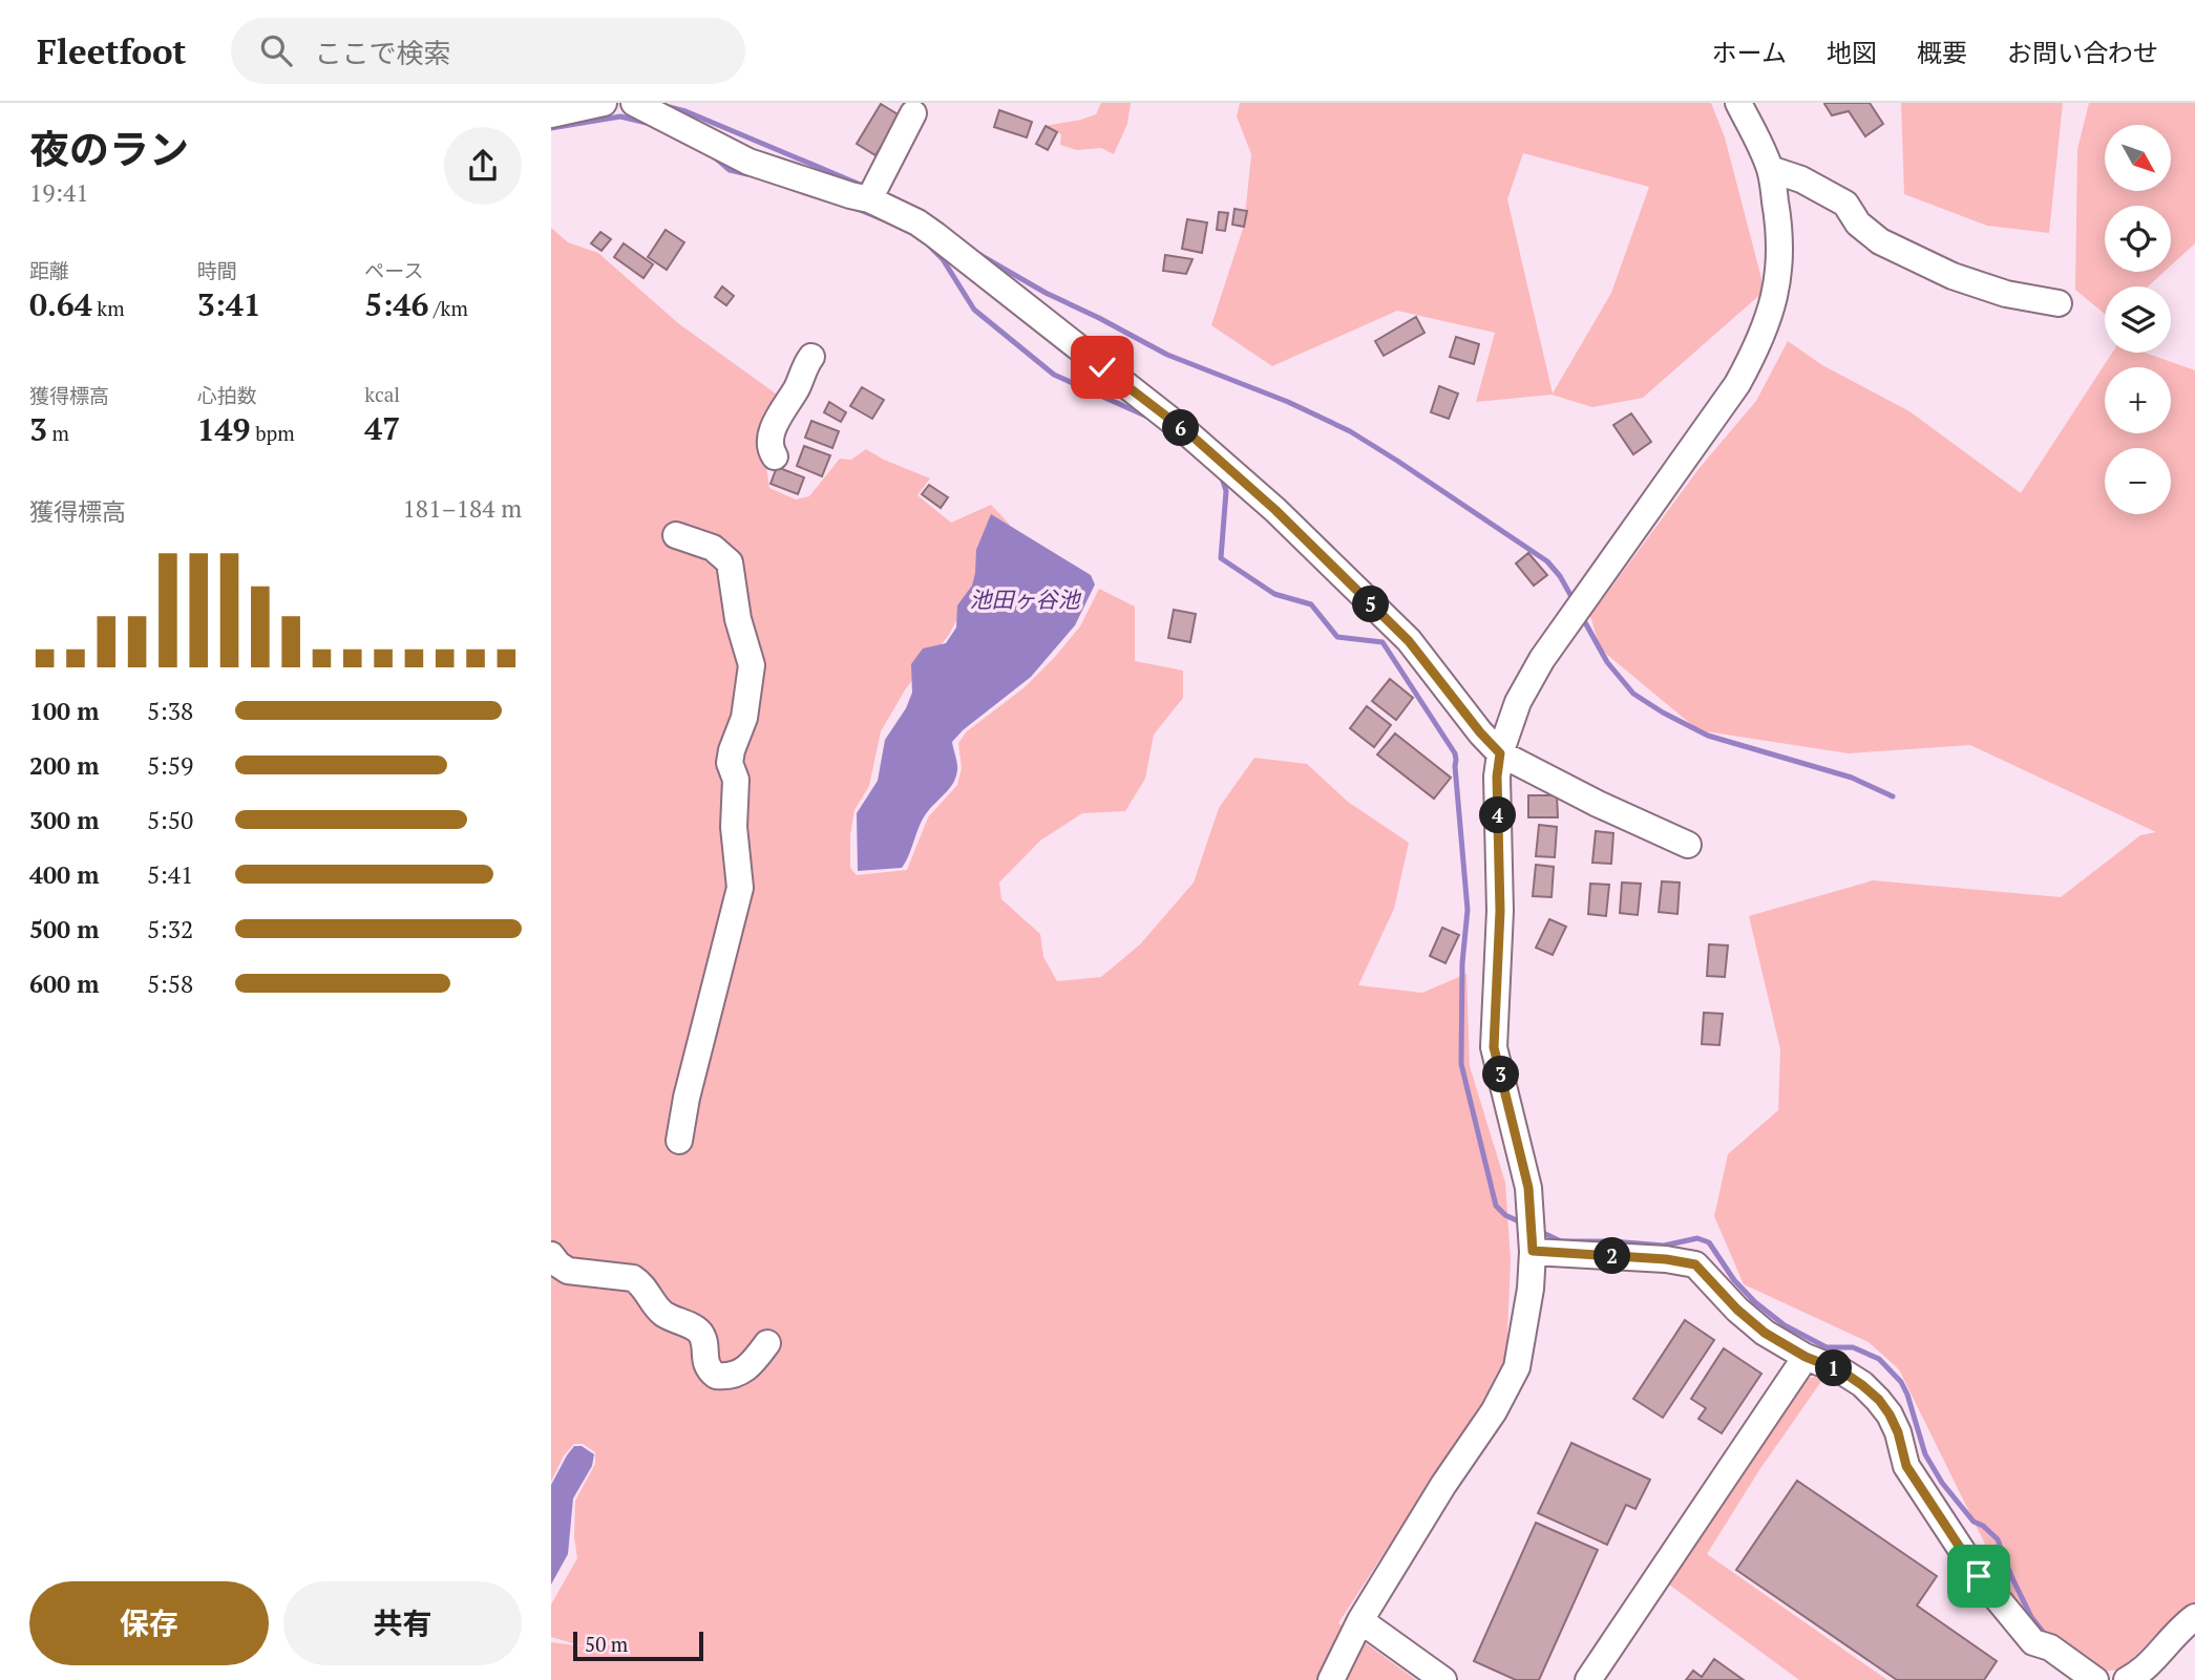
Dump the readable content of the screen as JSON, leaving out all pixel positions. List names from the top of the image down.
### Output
{
  "water": ["池田ヶ谷池"],
  "scale_bar": "50 m",
  "north": "bottom right",
  "page": {
    "header": "Fleetfoot",
    "search": "ここで検索",
    "nav": [
      "ホーム",
      "地図",
      "概要",
      "お問い合わせ"
    ],
    "heading": ["夜のラン", "19:41"],
    "map_buttons": ["+", "−"],
    "stats": [
      ["距離", "0.64 km"],
      ["時間", "3:41"],
      ["ペース", "5:46 /km"],
      ["獲得標高", "3 m"],
      ["心拍数", "149 bpm"],
      ["kcal", "47"]
    ],
    "pins": [
      "6",
      "5",
      "4",
      "3",
      "2",
      "1"
    ],
    "chart": ["獲得標高", "181–184 m"],
    "list": [
      {
        "name": "100 m",
        "note": "5:38"
      },
      {
        "name": "200 m",
        "note": "5:59"
      },
      {
        "name": "300 m",
        "note": "5:50"
      },
      {
        "name": "400 m",
        "note": "5:41"
      },
      {
        "name": "500 m",
        "note": "5:32"
      },
      {
        "name": "600 m",
        "note": "5:58"
      }
    ],
    "buttons": ["保存", "共有"],
    "scale": "50 m"
  }
}
